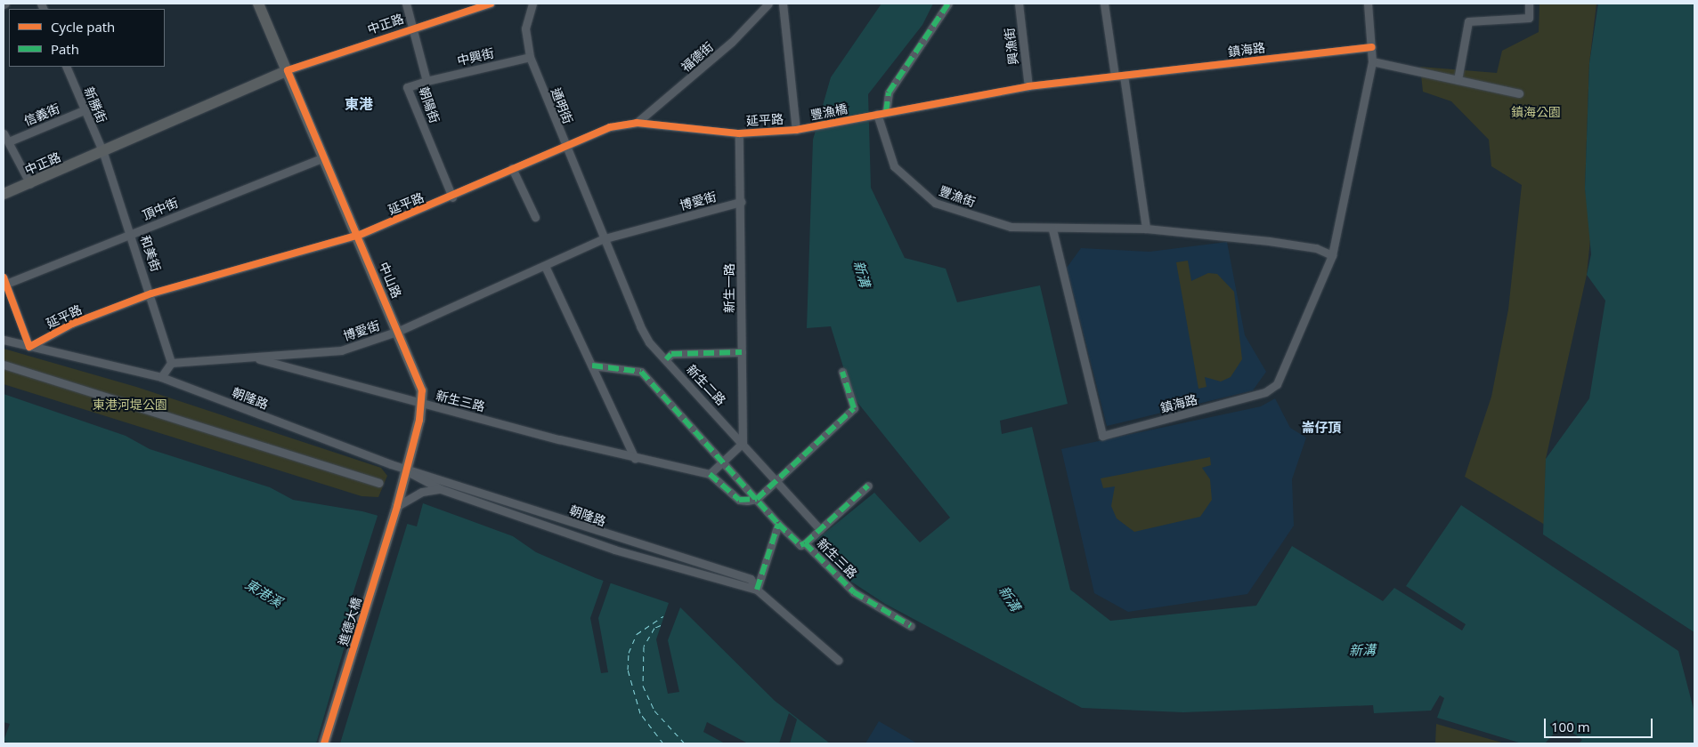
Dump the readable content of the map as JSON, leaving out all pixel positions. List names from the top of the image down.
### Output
{
  "streets": {
    "street": [
      "中正路",
      "興漁街",
      "鎮海路",
      "中興街",
      "福德街",
      "新勝街",
      "朝陽街",
      "通明街",
      "豐漁橋",
      "信義街",
      "延平路",
      "豐漁街",
      "博愛街",
      "頂中街",
      "和美街",
      "中山路",
      "新生一路",
      "新生二路",
      "朝隆路",
      "新生三路",
      "進德大橋"
    ]
  },
  "crossings": [
    ["中正路", "新勝街"],
    ["中正路", "朝陽街"],
    ["中正路", "和美街"],
    ["中正路", "中山路"],
    ["鎮海路", "豐漁街"],
    ["中興街", "朝陽街"],
    ["中興街", "通明街"],
    ["福德街", "延平路"],
    ["新勝街", "信義街"],
    ["新勝街", "和美街"],
    ["朝陽街", "延平路"],
    ["通明街", "延平路"],
    ["通明街", "博愛街"],
    ["通明街", "新生二路"],
    ["豐漁橋", "延平路"],
    ["豐漁橋", "豐漁街"],
    ["延平路", "和美街"],
    ["延平路", "中山路"],
    ["延平路", "新生一路"],
    ["博愛街", "和美街"],
    ["博愛街", "中山路"],
    ["博愛街", "新生一路"],
    ["博愛街", "新生二路"],
    ["博愛街", "新生三路"],
    ["頂中街", "和美街"],
    ["頂中街", "中山路"],
    ["中山路", "朝隆路"],
    ["中山路", "新生三路"],
    ["中山路", "進德大橋"],
    ["新生一路", "新生二路"]
  ],
  "districts": ["東港", "崙仔頂"],
  "water": ["新溝", "東港溪"],
  "parks": ["鎮海公園", "東港河堤公園"],
  "legend": ["Cycle path", "Path"],
  "scale_bar": "100 m"
}
